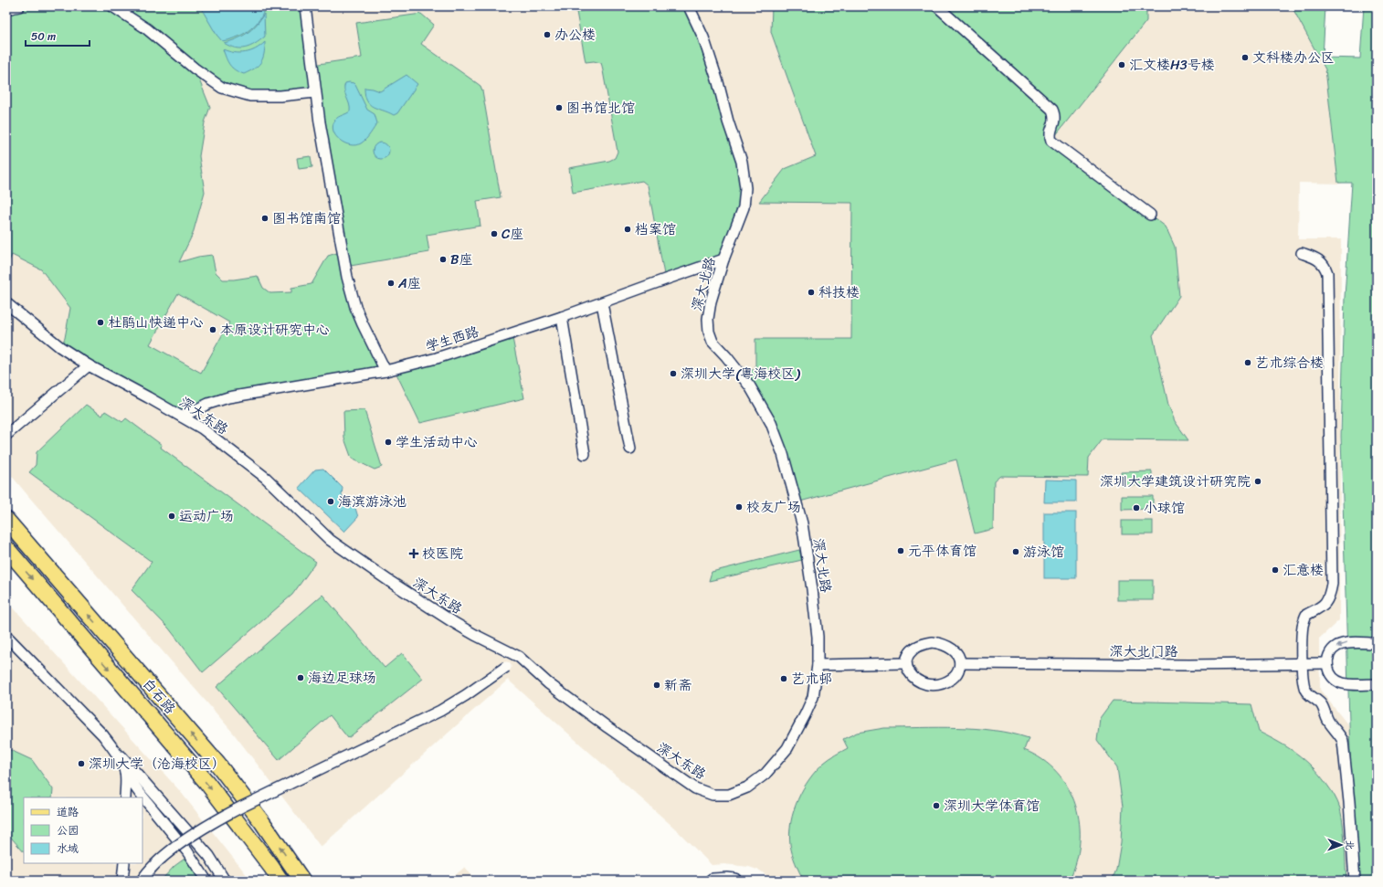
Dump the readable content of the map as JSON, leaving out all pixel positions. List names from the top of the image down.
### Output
{
  "streets": {
    "main road": ["白石路"],
    "street": [
      "深大北路",
      "学生西路",
      "深大东路",
      "深大北门路"
    ]
  },
  "crossings": [
    ["深大北路", "学生西路"],
    ["深大北路", "深大东路"],
    ["学生西路", "深大东路"]
  ],
  "places": {
    "other": [
      "办公楼",
      "文科楼办公区",
      "汇文楼H3号楼",
      "图书馆北馆",
      "图书馆南馆",
      "档案馆",
      "C座",
      "B座",
      "A座",
      "科技楼",
      "杜鹃山快递中心",
      "本原设计研究中心",
      "艺术综合楼",
      "深圳大学(粤海校区)",
      "学生活动中心",
      "深圳大学建筑设计研究院",
      "海滨游泳池",
      "校友广场",
      "小球馆",
      "运动广场",
      "元平体育馆",
      "游泳馆",
      "汇意楼",
      "海边足球场",
      "艺术邨",
      "新斋",
      "深圳大学（沧海校区）",
      "深圳大学体育馆"
    ],
    "health": ["校医院"]
  },
  "legend": ["道路", "公园", "水域"],
  "scale_bar": "50 m",
  "north": "right"
}
